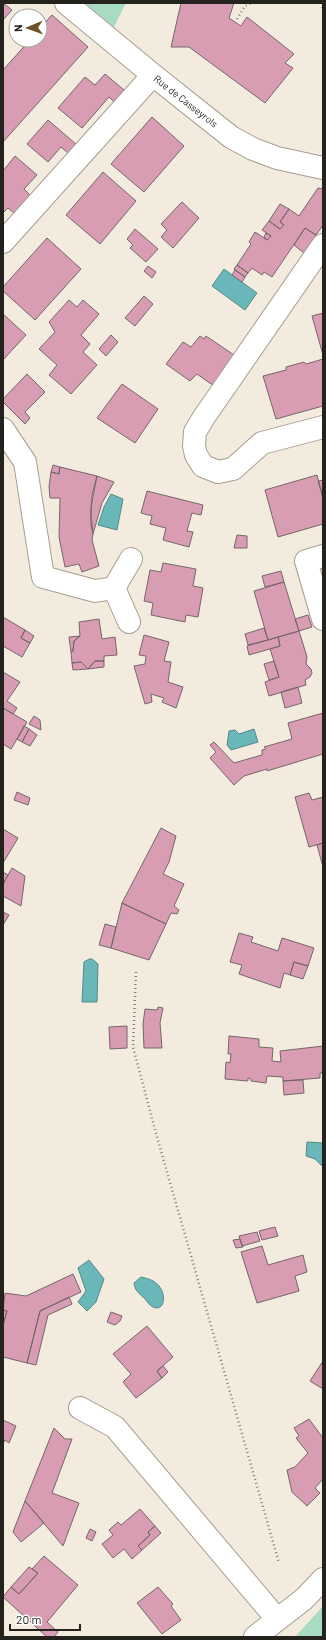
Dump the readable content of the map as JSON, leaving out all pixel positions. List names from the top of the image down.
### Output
{
  "streets": {
    "street": ["Rue de Casseyrols"]
  },
  "scale_bar": "20 m",
  "north": "left"
}
